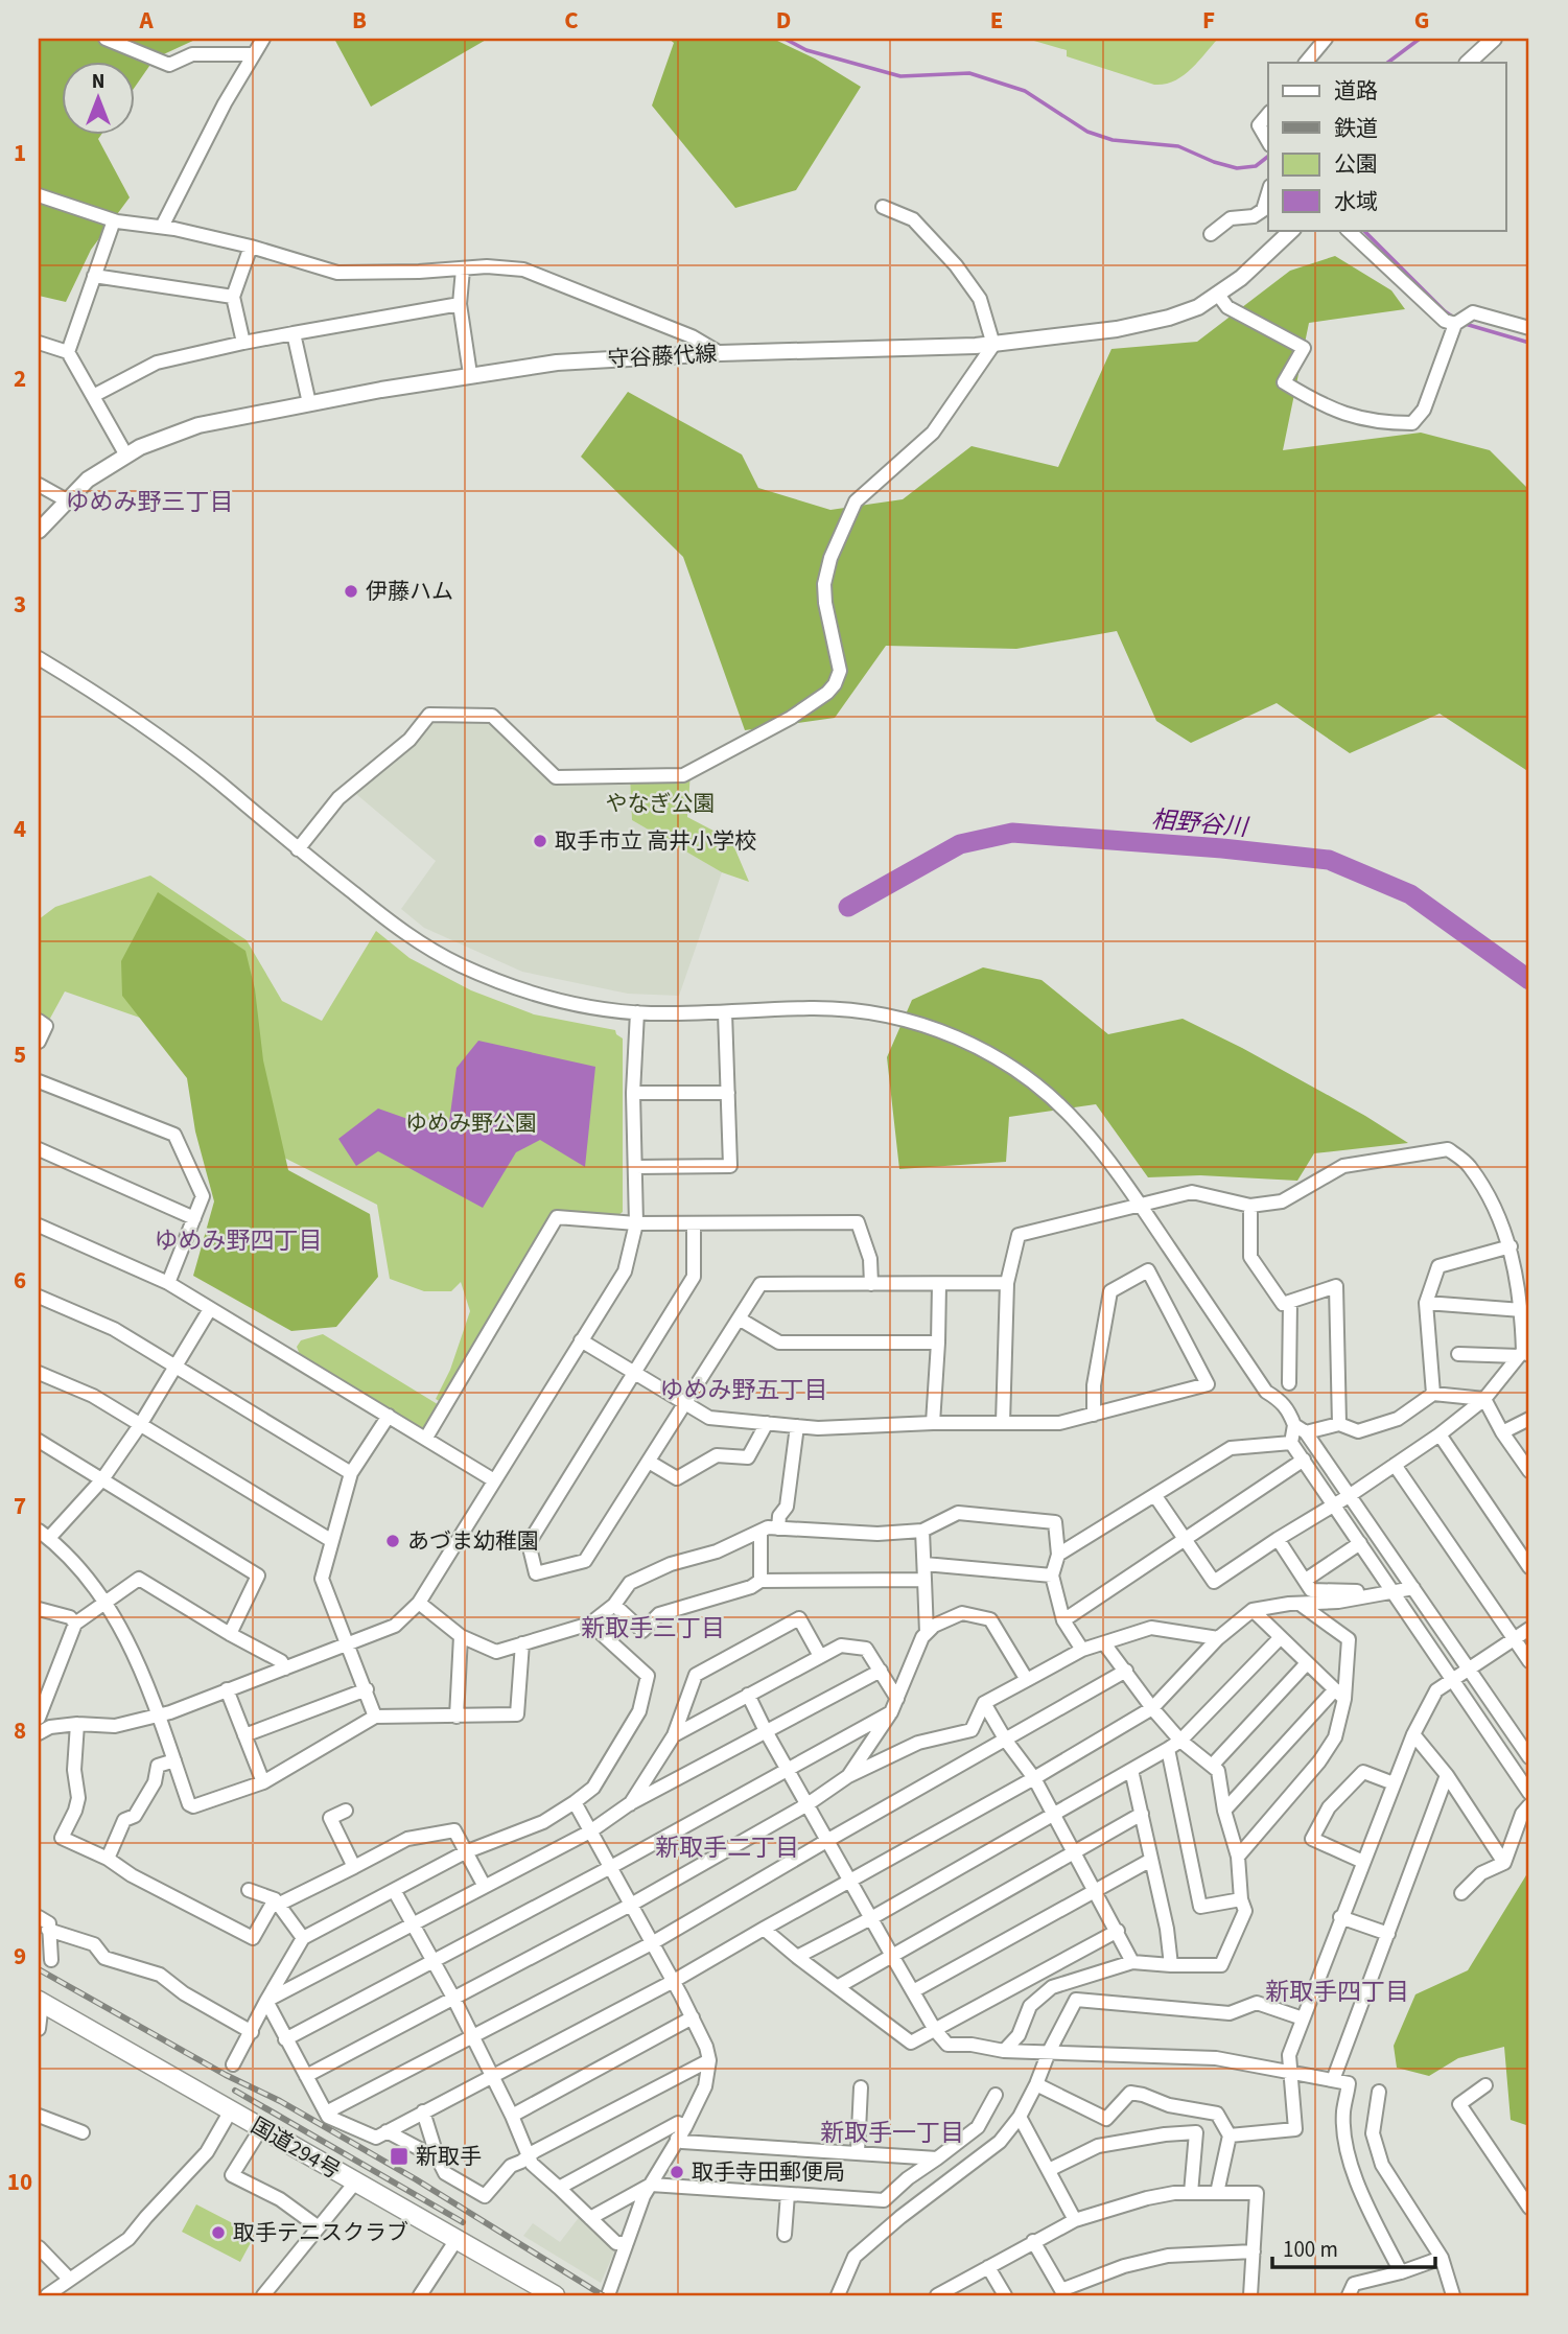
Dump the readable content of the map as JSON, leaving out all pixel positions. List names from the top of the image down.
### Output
{
  "streets": {
    "highway": ["国道294号"],
    "main road": ["守谷藤代線"]
  },
  "districts": [
    "ゆめみ野三丁目",
    "ゆめみ野四丁目",
    "ゆめみ野五丁目",
    "新取手三丁目",
    "新取手二丁目",
    "新取手四丁目",
    "新取手一丁目"
  ],
  "water": ["相野谷川"],
  "parks": ["やなぎ公園", "ゆめみ野公園"],
  "places": {
    "other": [
      "伊藤ハム",
      "取手市立 高井小学校",
      "あづま幼稚園",
      "取手寺田郵便局",
      "取手テニスクラブ"
    ],
    "transit": ["新取手"]
  },
  "legend": [
    "道路",
    "鉄道",
    "公園",
    "水域"
  ],
  "scale_bar": "100 m",
  "north": "top",
  "grid": {
    "columns": [
      "A",
      "B",
      "C",
      "D",
      "E",
      "F",
      "G"
    ],
    "rows": [
      "1",
      "2",
      "3",
      "4",
      "5",
      "6",
      "7",
      "8",
      "9",
      "10"
    ]
  }
}
